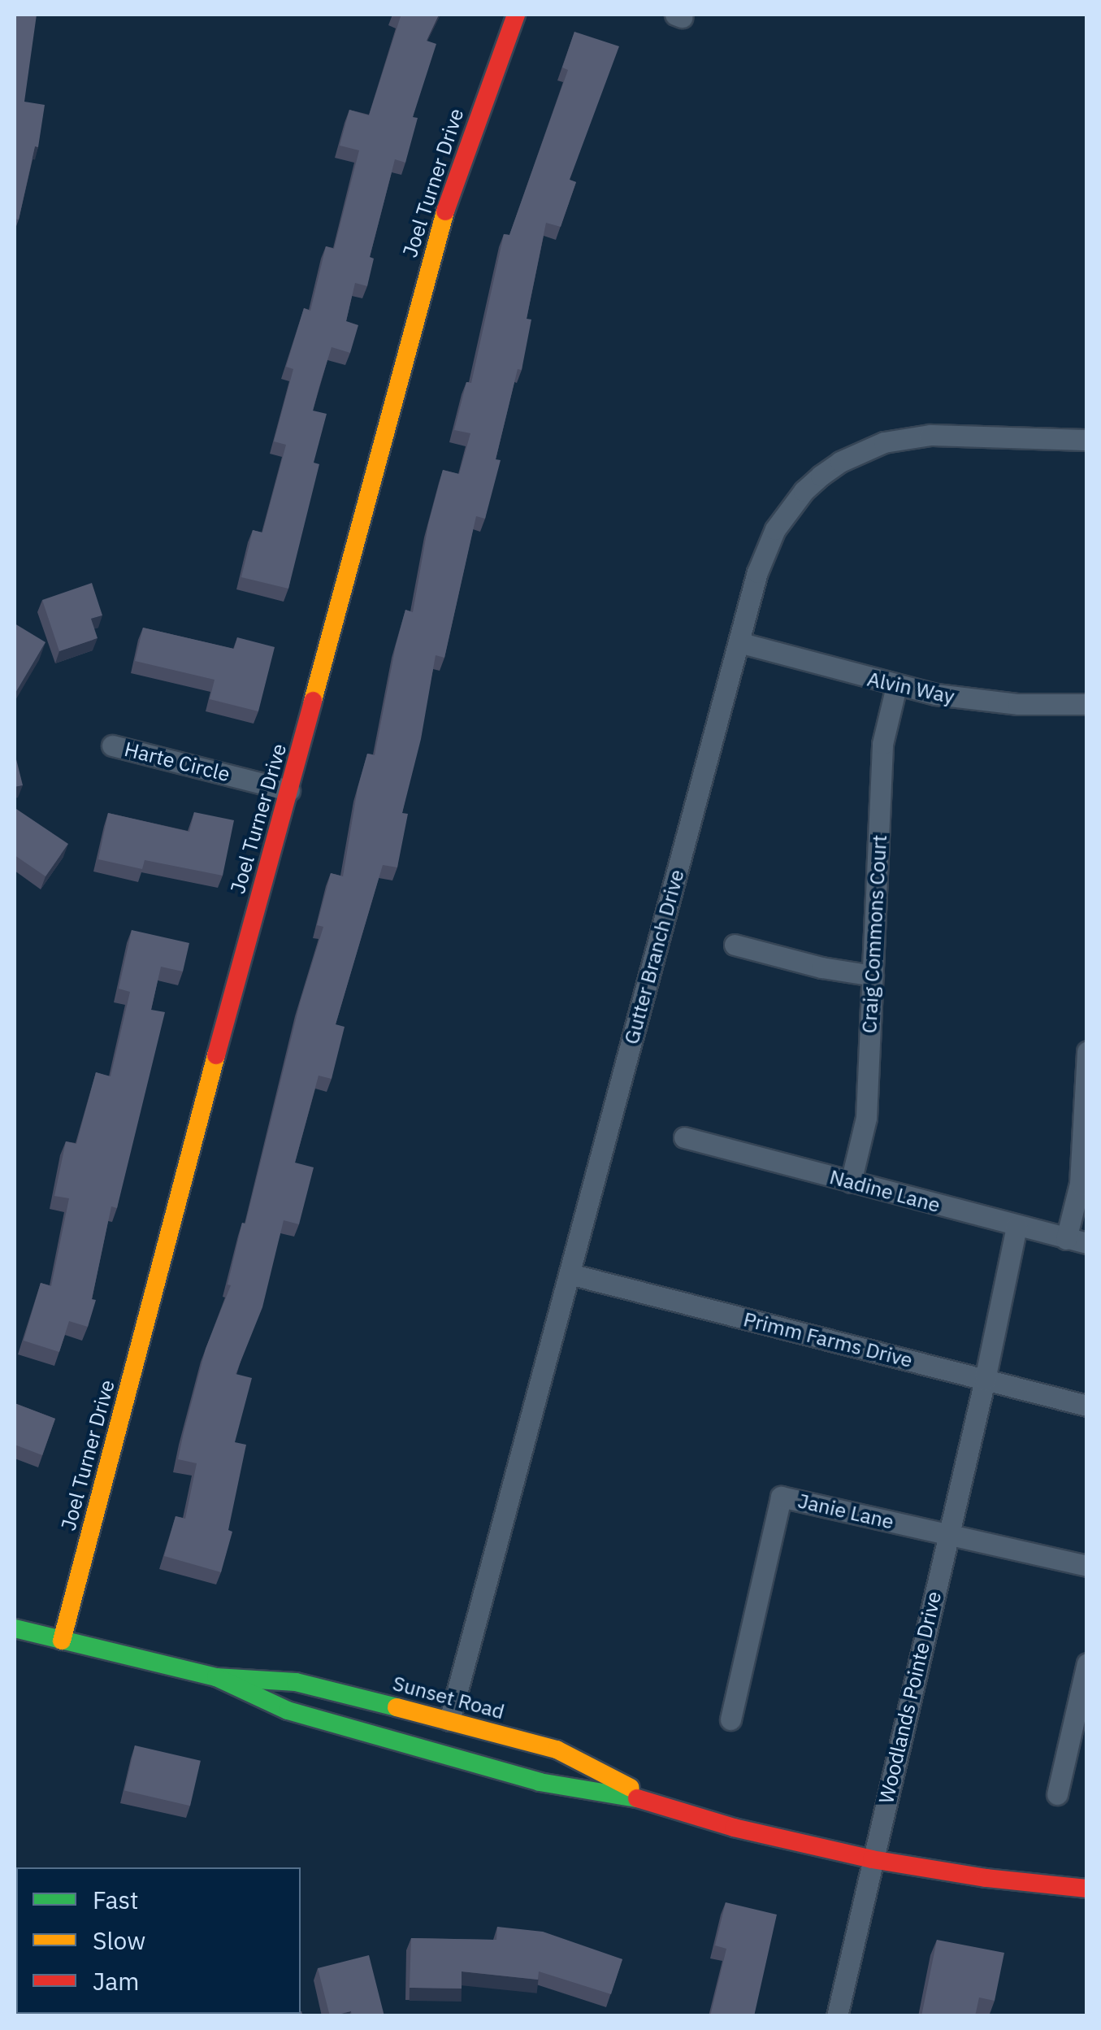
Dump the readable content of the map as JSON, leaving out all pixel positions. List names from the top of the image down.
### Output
{
  "streets": {
    "street": [
      "Joel Turner Drive",
      "Alvin Way",
      "Harte Circle",
      "Craig Commons Court",
      "Gutter Branch Drive",
      "Nadine Lane",
      "Primm Farms Drive",
      "Janie Lane",
      "Sunset Road",
      "Woodlands Pointe Drive"
    ]
  },
  "crossings": [
    ["Joel Turner Drive", "Harte Circle"],
    ["Joel Turner Drive", "Sunset Road"],
    ["Alvin Way", "Craig Commons Court"],
    ["Alvin Way", "Gutter Branch Drive"],
    ["Craig Commons Court", "Nadine Lane"],
    ["Gutter Branch Drive", "Primm Farms Drive"],
    ["Gutter Branch Drive", "Sunset Road"],
    ["Nadine Lane", "Woodlands Pointe Drive"],
    ["Primm Farms Drive", "Woodlands Pointe Drive"],
    ["Janie Lane", "Woodlands Pointe Drive"],
    ["Sunset Road", "Woodlands Pointe Drive"]
  ],
  "legend": ["Fast", "Slow", "Jam"]
}
